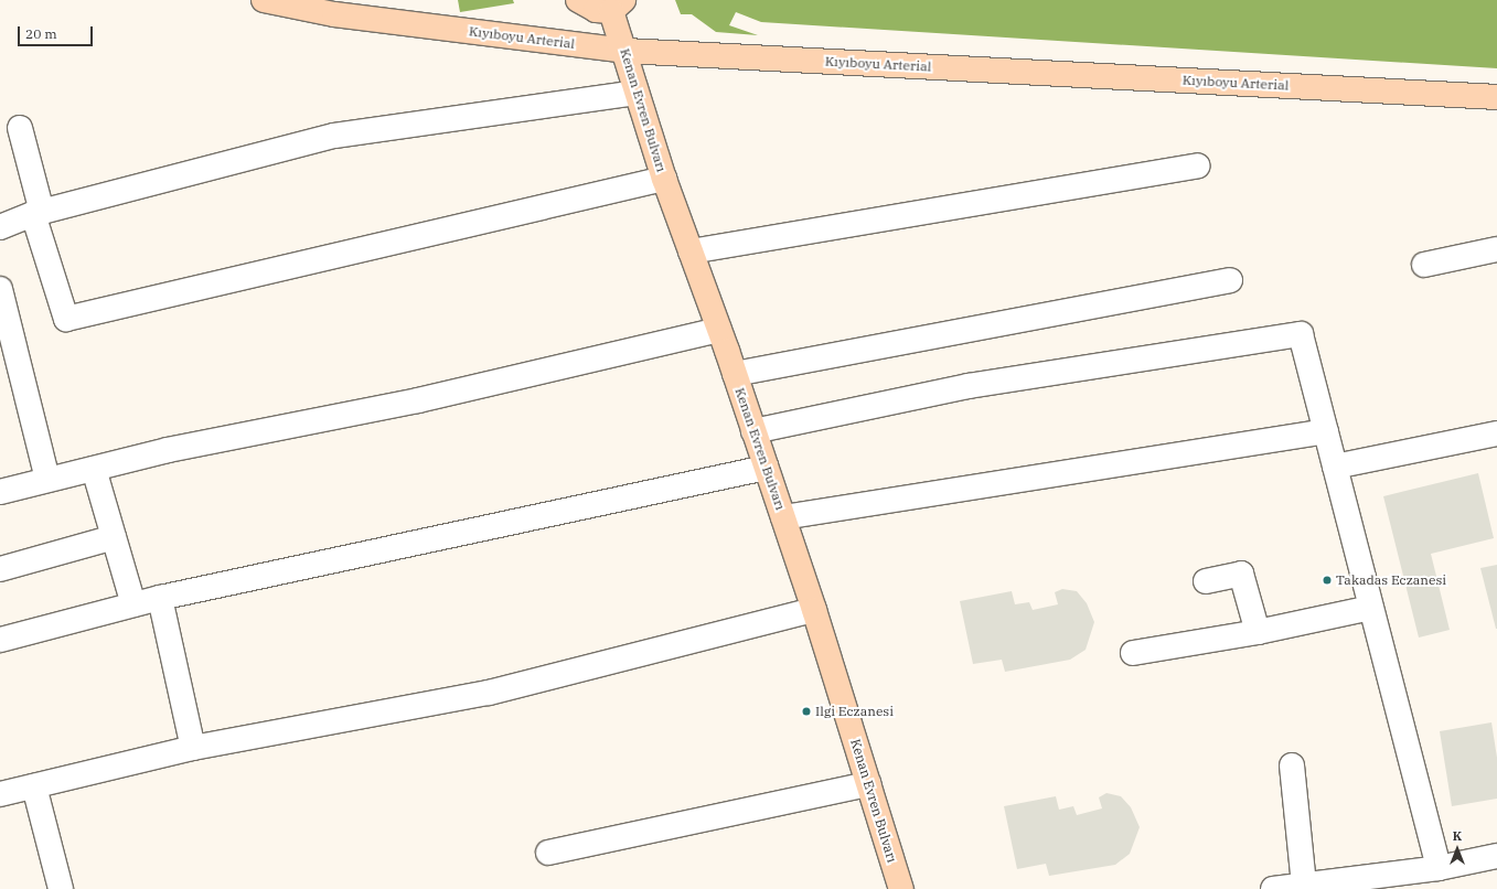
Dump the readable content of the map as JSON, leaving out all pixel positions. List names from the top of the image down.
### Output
{
  "streets": {
    "main road": ["Kıyıboyu Arterial", "Kenan Evren Bulvarı"]
  },
  "crossings": [
    ["Kıyıboyu Arterial", "Kenan Evren Bulvarı"]
  ],
  "places": ["Takadas Eczanesi", "Ilgi Eczanesi"],
  "scale_bar": "20 m",
  "north": "top"
}
